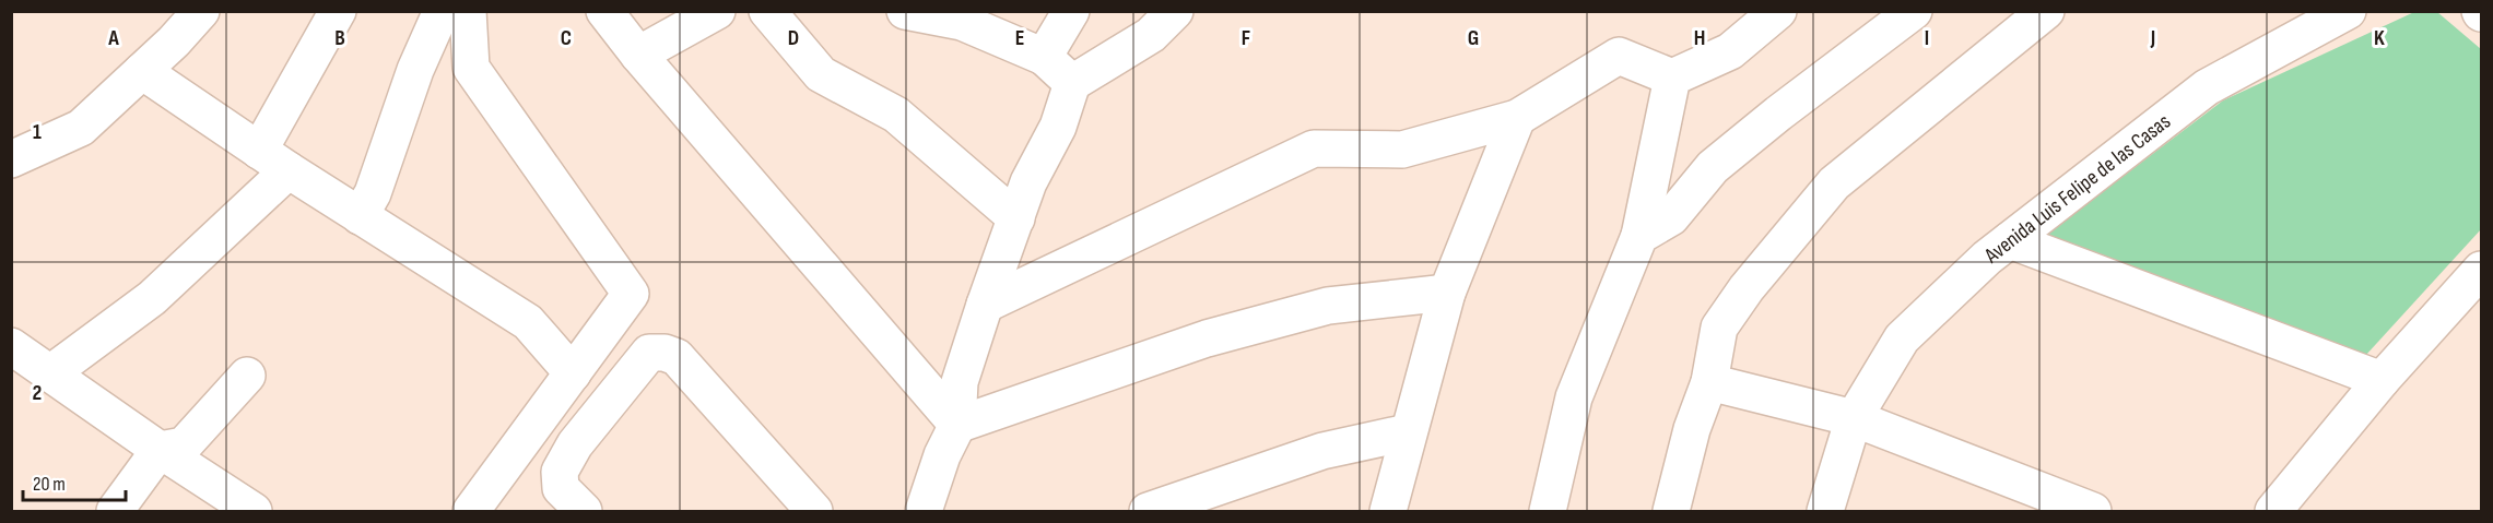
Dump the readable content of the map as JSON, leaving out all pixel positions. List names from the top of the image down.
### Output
{
  "streets": {
    "street": ["Avenida Luis Felipe de las Casas"]
  },
  "scale_bar": "20 m",
  "grid": {
    "columns": [
      "A",
      "B",
      "C",
      "D",
      "E",
      "F",
      "G",
      "H",
      "I",
      "J",
      "K"
    ],
    "rows": ["1", "2"]
  }
}
